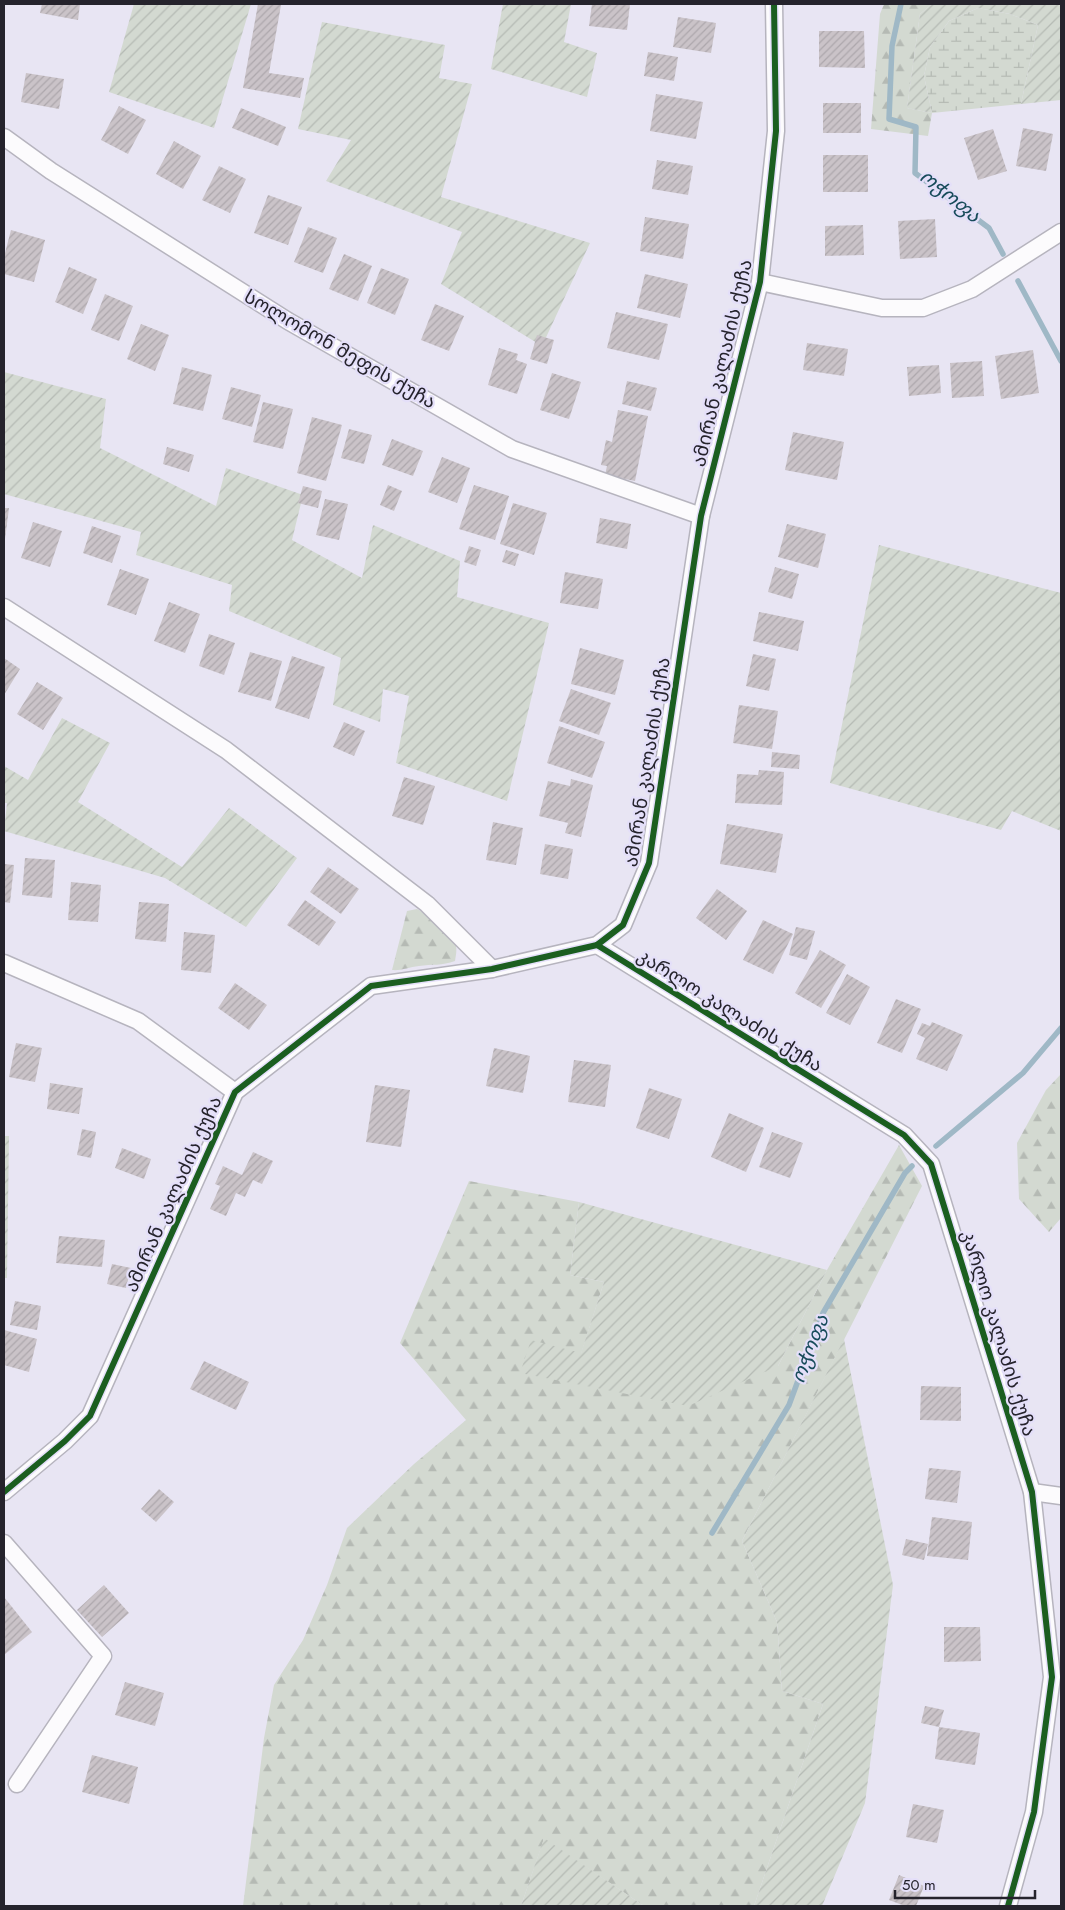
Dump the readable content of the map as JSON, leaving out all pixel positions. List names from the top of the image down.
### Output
{
  "streets": {
    "street": ["სოლომონ მეფის ქუჩა", "ამირან კალაძის ქუჩა", "კარლო კალაძის ქუჩა"]
  },
  "crossings": [
    ["სოლომონ მეფის ქუჩა", "ამირან კალაძის ქუჩა"],
    ["ამირან კალაძის ქუჩა", "კარლო კალაძის ქუჩა"]
  ],
  "water": ["ოჭოფა"],
  "scale_bar": "50 m"
}
